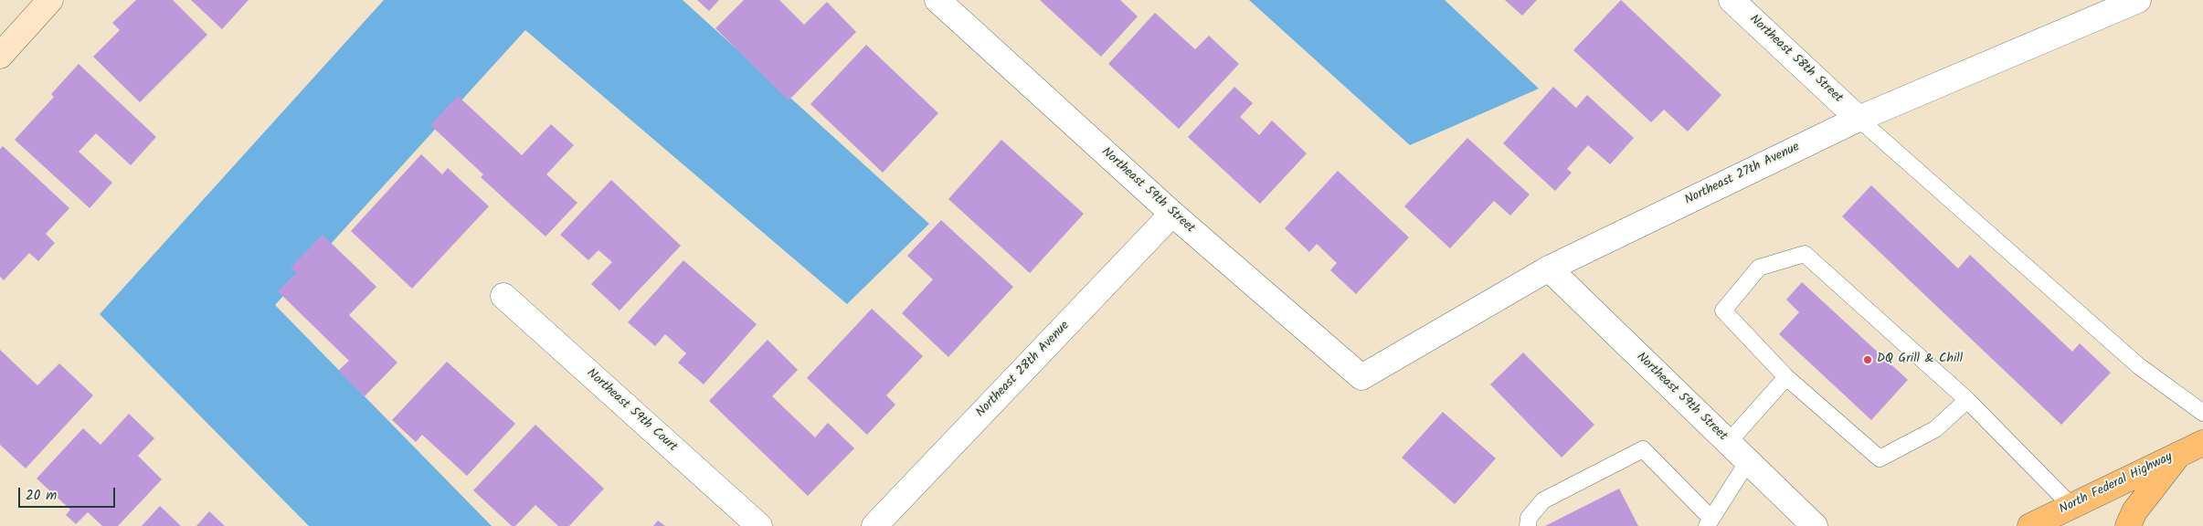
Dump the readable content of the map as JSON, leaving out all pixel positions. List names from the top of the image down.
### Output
{
  "streets": {
    "main road": ["North Federal Highway"],
    "street": [
      "Northeast 58th Street",
      "Northeast 27th Avenue",
      "Northeast 59th Street",
      "Northeast 28th Avenue",
      "Northeast 59th Court"
    ]
  },
  "crossings": [
    ["Northeast 58th Street", "Northeast 27th Avenue"],
    ["Northeast 27th Avenue", "Northeast 59th Street"],
    ["Northeast 59th Street", "Northeast 28th Avenue"]
  ],
  "places": ["DQ Grill & Chill"],
  "scale_bar": "20 m"
}
